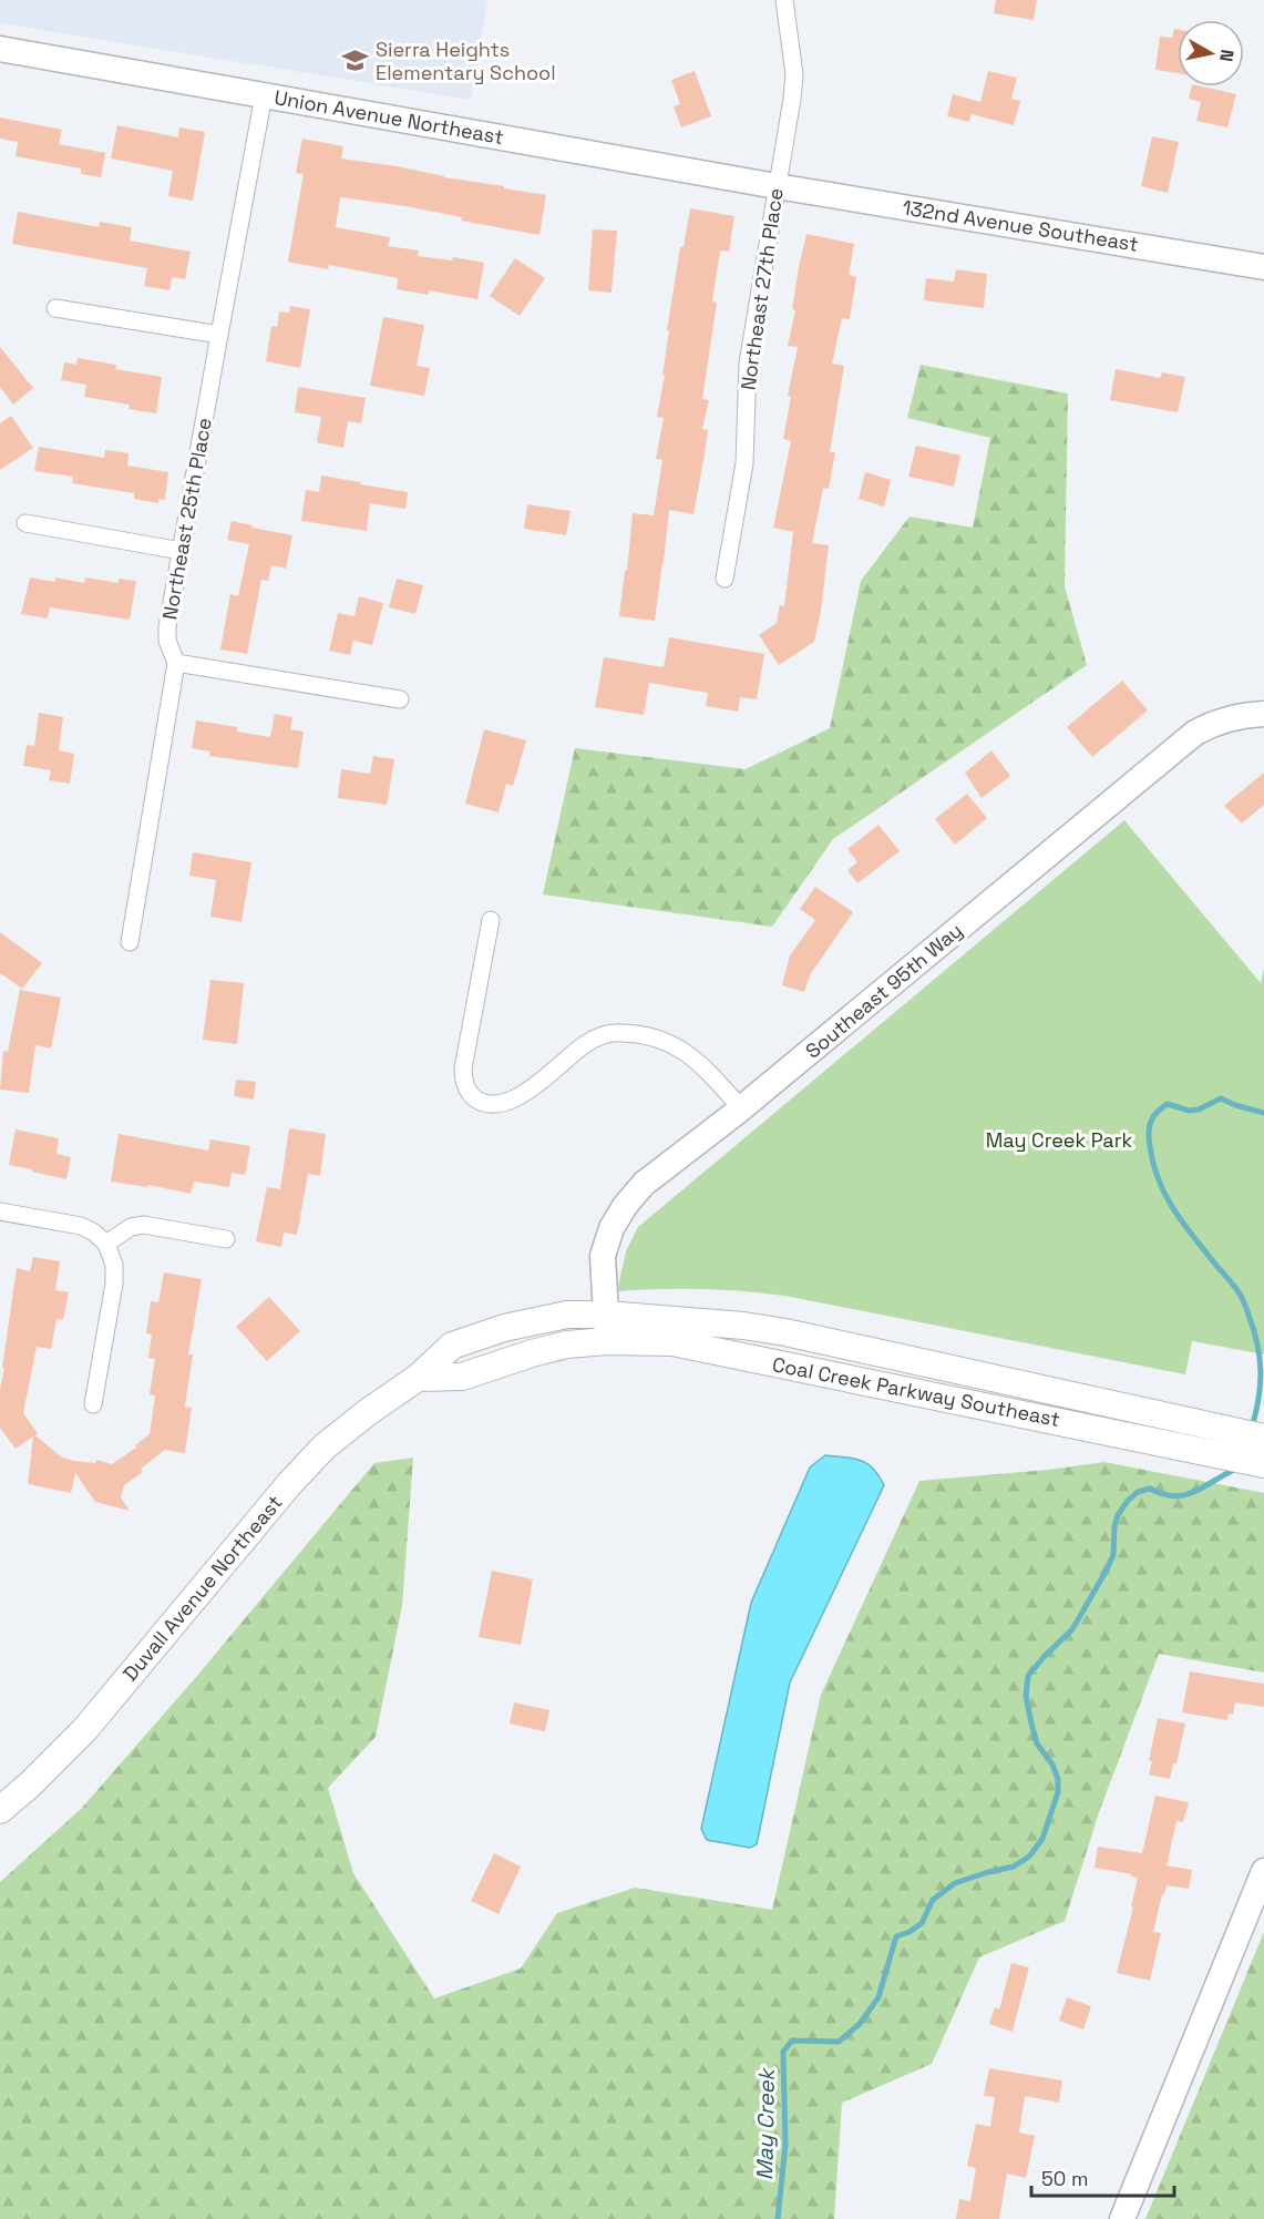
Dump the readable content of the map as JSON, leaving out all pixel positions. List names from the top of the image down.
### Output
{
  "streets": {
    "main road": ["Coal Creek Parkway Southeast", "Duvall Avenue Northeast"],
    "street": [
      "Union Avenue Northeast",
      "132nd Avenue Southeast",
      "Northeast 27th Place",
      "Northeast 25th Place",
      "Southeast 95th Way"
    ]
  },
  "crossings": [
    ["Union Avenue Northeast", "132nd Avenue Southeast"],
    ["Union Avenue Northeast", "Northeast 27th Place"],
    ["Union Avenue Northeast", "Northeast 25th Place"],
    ["132nd Avenue Southeast", "Northeast 27th Place"],
    ["Southeast 95th Way", "Coal Creek Parkway Southeast"],
    ["Southeast 95th Way", "Duvall Avenue Northeast"],
    ["Coal Creek Parkway Southeast", "Duvall Avenue Northeast"]
  ],
  "water": ["May Creek"],
  "parks": ["May Creek Park"],
  "places": {
    "school or university": ["Sierra Heights Elementary School"]
  },
  "scale_bar": "50 m",
  "north": "right"
}
